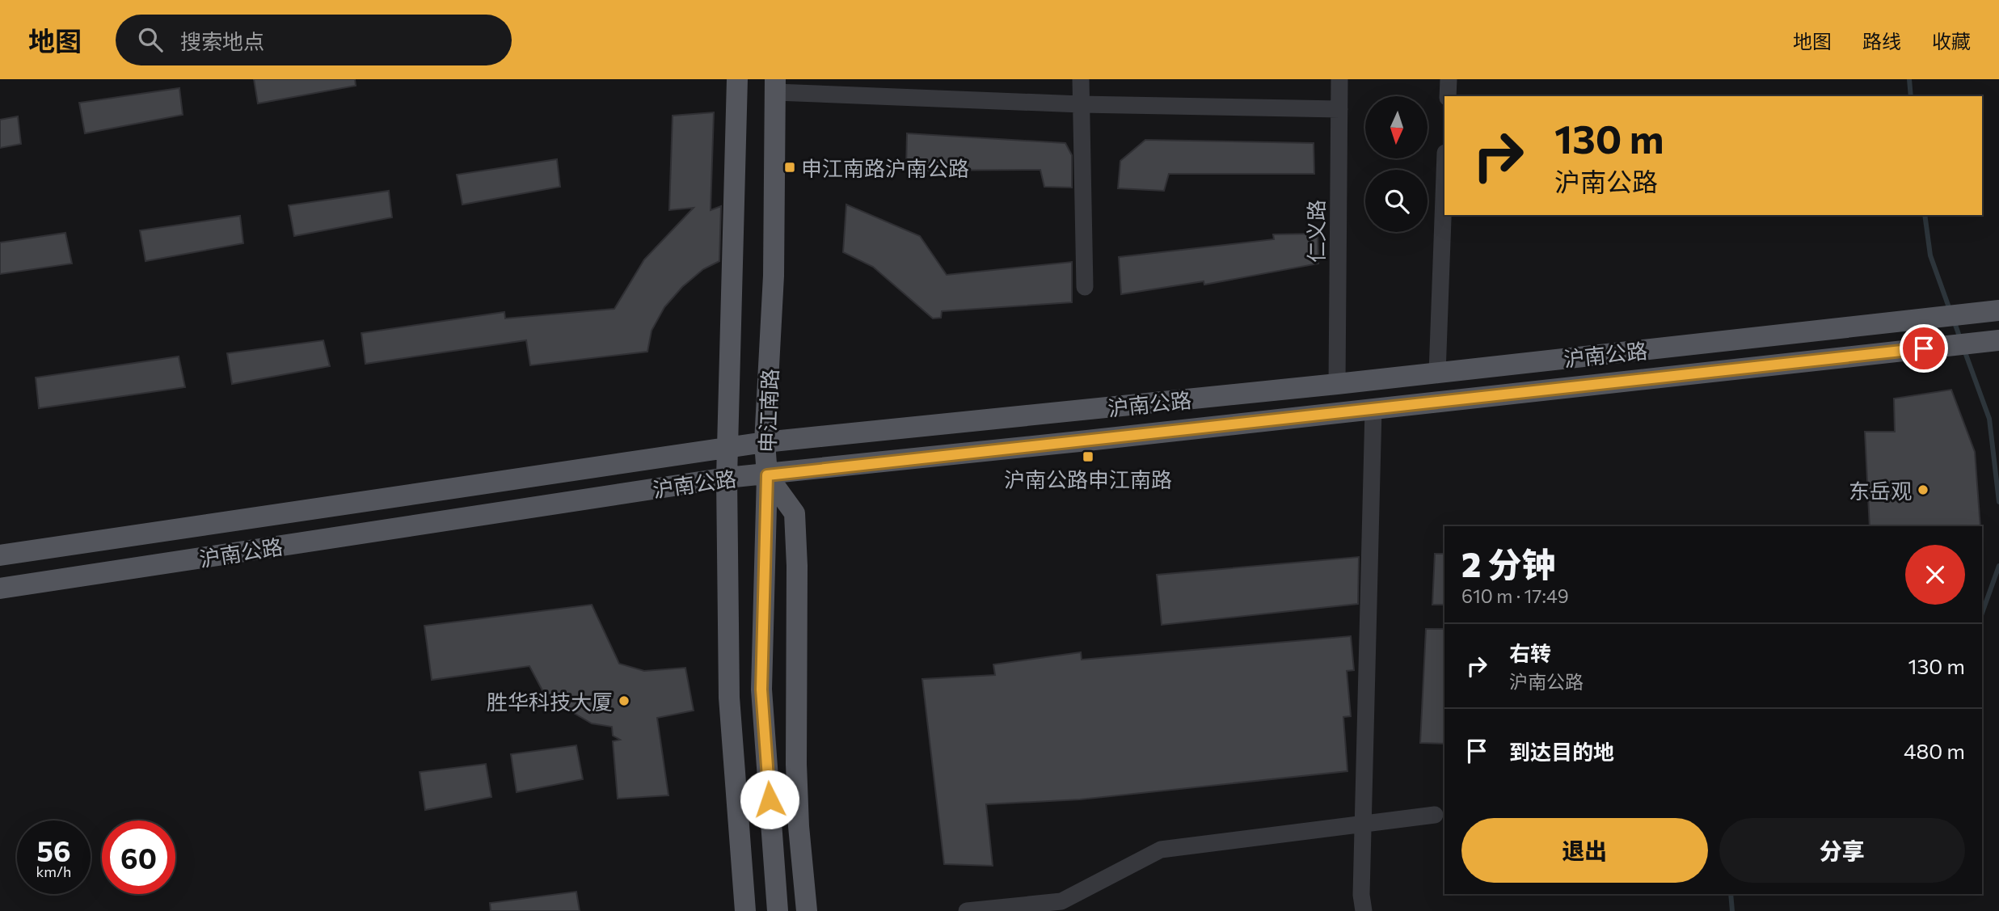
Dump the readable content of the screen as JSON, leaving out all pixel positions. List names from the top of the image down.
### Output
{
  "streets": {
    "main road": ["沪南公路", "申江南路"],
    "street": ["仁义路"]
  },
  "crossings": [
    ["仁义路", "沪南公路"],
    ["沪南公路", "申江南路"]
  ],
  "places": {
    "transit": ["申江南路沪南公路", "沪南公路申江南路"],
    "other": ["东岳观", "胜华科技大厦"]
  },
  "north": "bottom",
  "page": {
    "header": "地图",
    "search": "搜索地点",
    "nav": ["地图", "路线", "收藏"],
    "turn": ["130 m", "沪南公路"],
    "heading": ["2 分钟", "610 m · 17:49"],
    "list": [
      {
        "name": "右转",
        "note": "沪南公路",
        "value": "130 m"
      },
      {
        "name": "到达目的地",
        "value": "480 m"
      }
    ],
    "buttons": ["退出", "分享"],
    "speed": "56 km/h",
    "limit": "60"
  }
}
